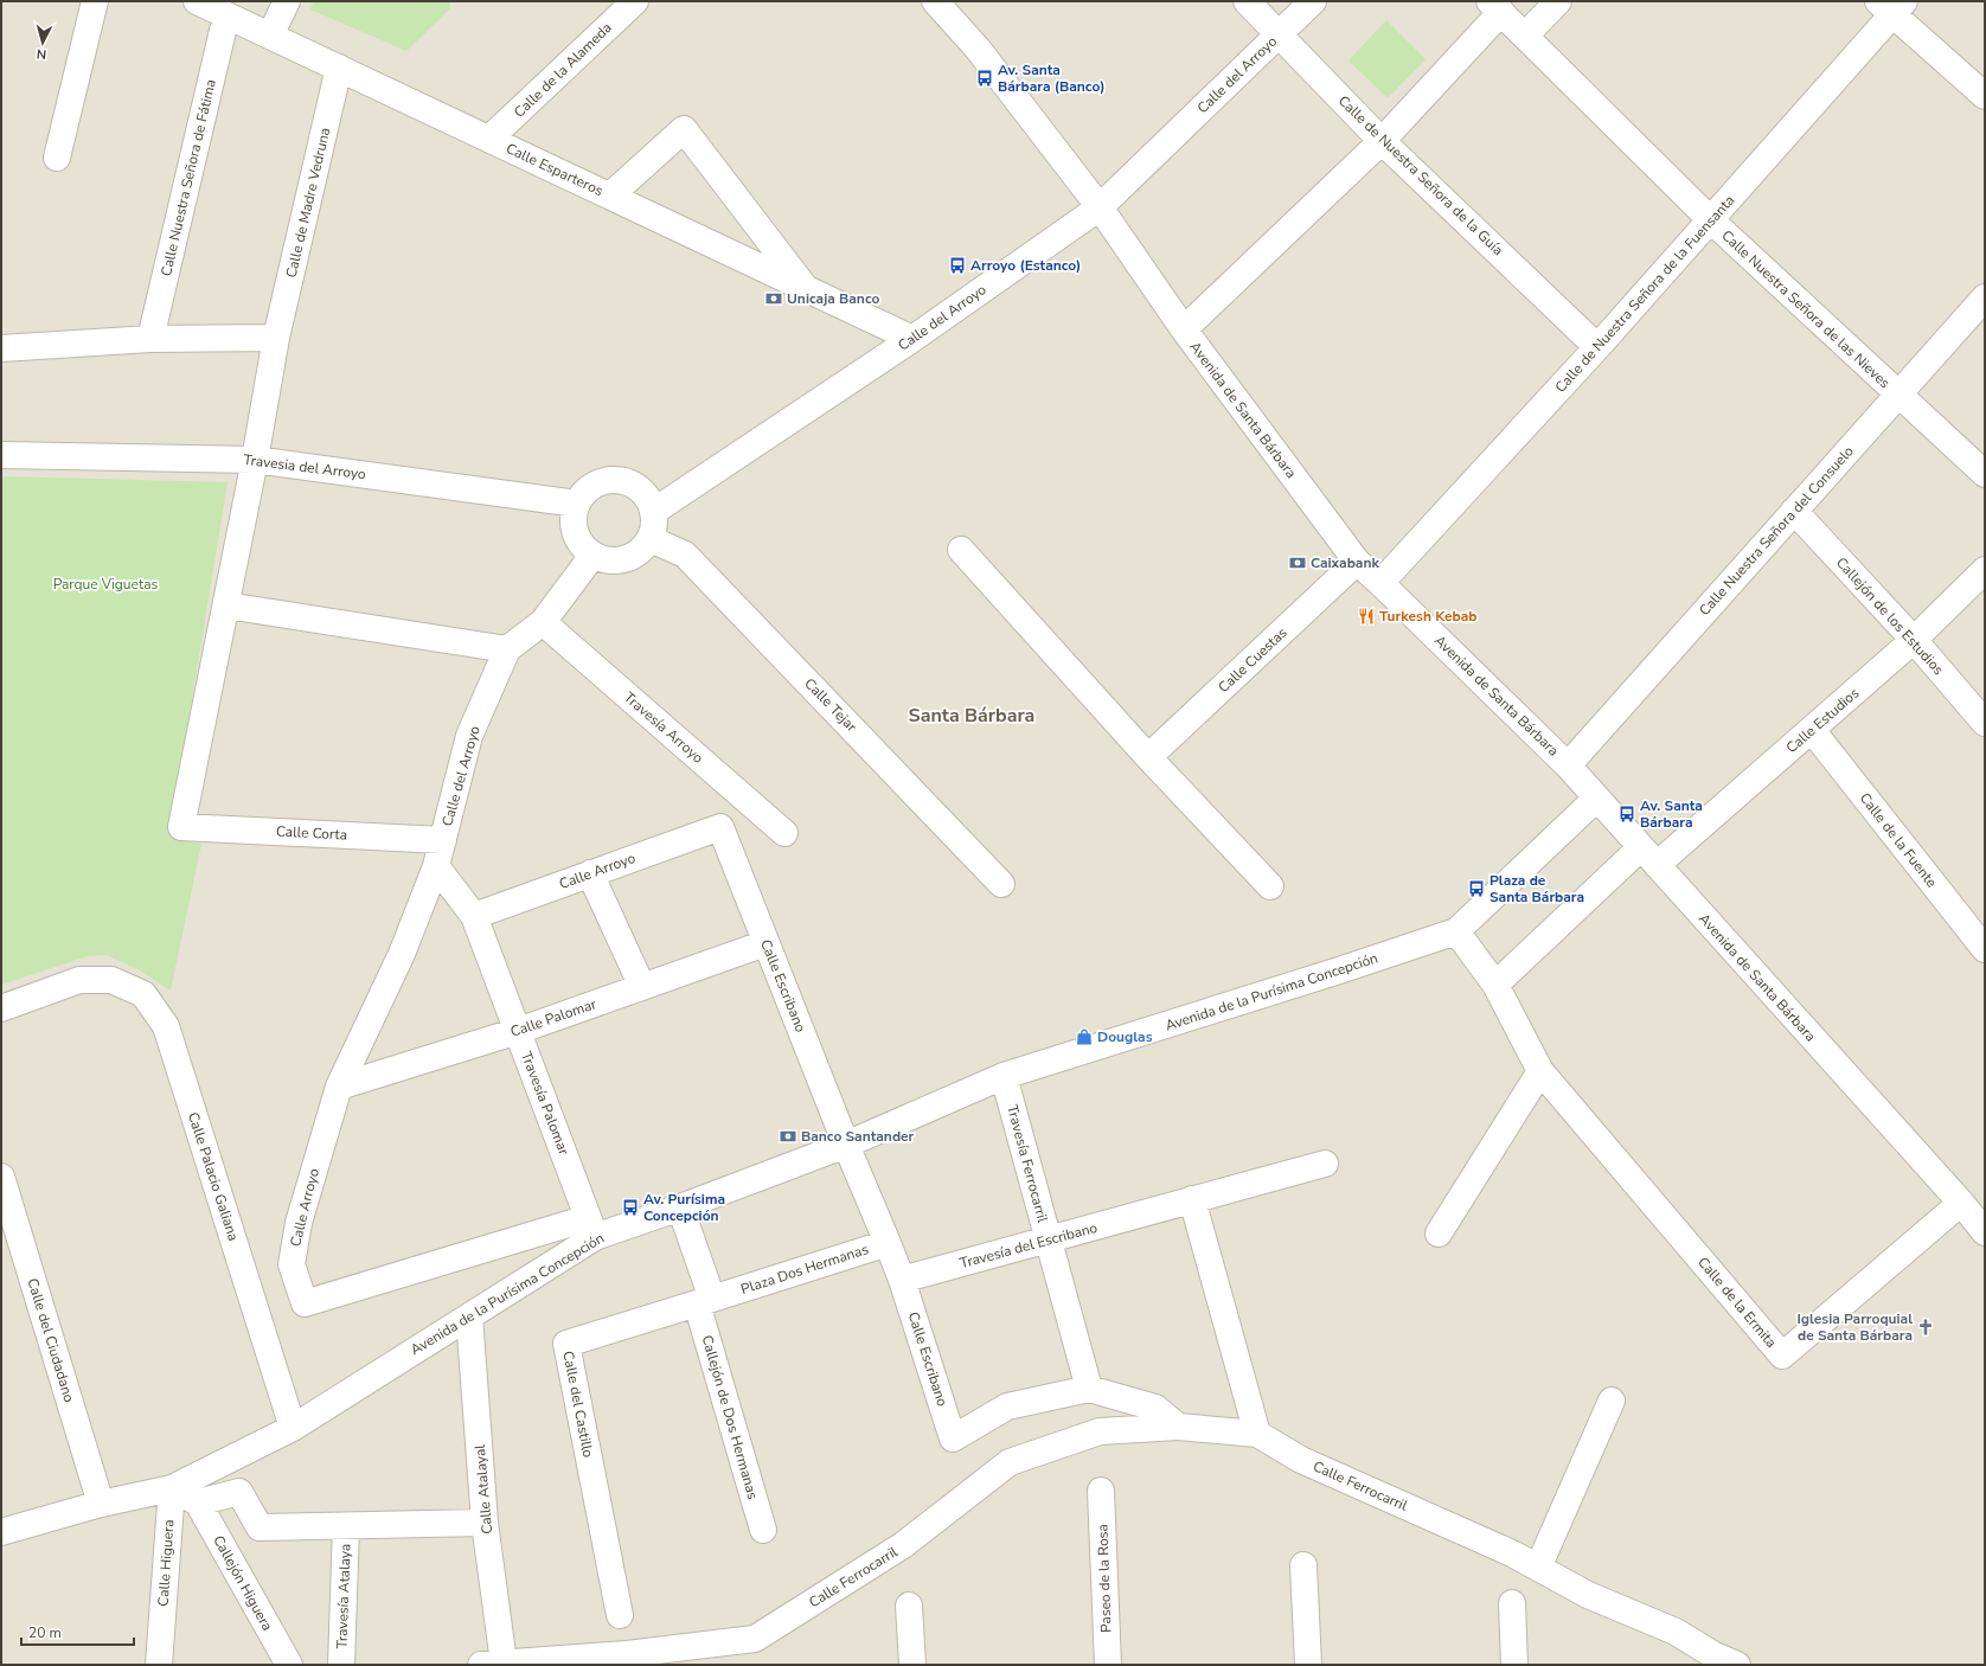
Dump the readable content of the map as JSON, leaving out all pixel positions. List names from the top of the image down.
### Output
{
  "streets": {
    "street": [
      "Calle de la Alameda",
      "Calle del Arroyo",
      "Calle Esparteros",
      "Calle de Nuestra Señora de la Guía",
      "Calle Nuestra Señora de Fátima",
      "Calle de Madre Vedruna",
      "Calle de Nuestra Señora de la Fuensanta",
      "Calle Nuestra Señora de las Nieves",
      "Avenida de Santa Bárbara",
      "Travesia del Arroyo",
      "Calle Nuestra Señora del Consuelo",
      "Callejón de los Estudios",
      "Calle Cuestas",
      "Calle Tejar",
      "Calle Estudios",
      "Travesía Arroyo",
      "Calle Corta",
      "Calle de la Fuente",
      "Calle Arroyo",
      "Calle Escribano",
      "Avenida de la Purísima Concepción",
      "Calle Palomar",
      "Travesía Palomar",
      "Travesía Ferrocarril",
      "Calle Palacio Galiana",
      "Travesía del Escribano",
      "Plaza Dos Hermanas",
      "Calle de la Ermita",
      "Calle del Ciudadano",
      "Calle del Castillo",
      "Callejón de Dos Hermanas",
      "Calle Ferrocarril",
      "Calle Atalayal",
      "Calle Higuera",
      "Paseo de la Rosa",
      "Callejón Higuera",
      "Travesía Atalaya"
    ]
  },
  "crossings": [
    ["Calle de la Alameda", "Calle Esparteros"],
    ["Calle del Arroyo", "Calle Esparteros"],
    ["Calle del Arroyo", "Calle de Nuestra Señora de la Guía"],
    ["Calle del Arroyo", "Avenida de Santa Bárbara"],
    ["Calle del Arroyo", "Travesia del Arroyo"],
    ["Calle del Arroyo", "Calle Tejar"],
    ["Calle del Arroyo", "Travesía Arroyo"],
    ["Calle del Arroyo", "Calle Corta"],
    ["Calle del Arroyo", "Calle Arroyo"],
    ["Calle del Arroyo", "Travesía Palomar"],
    ["Calle Esparteros", "Calle Nuestra Señora de Fátima"],
    ["Calle Esparteros", "Calle de Madre Vedruna"],
    ["Calle de Nuestra Señora de la Guía", "Calle de Nuestra Señora de la Fuensanta"],
    ["Calle de Madre Vedruna", "Travesia del Arroyo"],
    ["Calle de Madre Vedruna", "Calle Corta"],
    ["Calle de Nuestra Señora de la Fuensanta", "Calle Nuestra Señora de las Nieves"],
    ["Calle de Nuestra Señora de la Fuensanta", "Avenida de Santa Bárbara"],
    ["Calle Nuestra Señora de las Nieves", "Calle Nuestra Señora del Consuelo"],
    ["Avenida de Santa Bárbara", "Calle Nuestra Señora del Consuelo"],
    ["Avenida de Santa Bárbara", "Calle Cuestas"],
    ["Avenida de Santa Bárbara", "Calle Estudios"],
    ["Avenida de Santa Bárbara", "Calle de la Ermita"],
    ["Travesia del Arroyo", "Calle Tejar"],
    ["Calle Nuestra Señora del Consuelo", "Callejón de los Estudios"],
    ["Callejón de los Estudios", "Calle Estudios"],
    ["Calle Estudios", "Calle de la Fuente"],
    ["Calle Arroyo", "Calle Escribano"],
    ["Calle Arroyo", "Avenida de la Purísima Concepción"],
    ["Calle Arroyo", "Calle Palomar"],
    ["Calle Arroyo", "Travesía Palomar"],
    ["Calle Escribano", "Avenida de la Purísima Concepción"],
    ["Calle Escribano", "Calle Palomar"],
    ["Calle Escribano", "Travesía Ferrocarril"],
    ["Calle Escribano", "Travesía del Escribano"],
    ["Calle Escribano", "Plaza Dos Hermanas"],
    ["Avenida de la Purísima Concepción", "Travesía Palomar"],
    ["Avenida de la Purísima Concepción", "Travesía Ferrocarril"],
    ["Avenida de la Purísima Concepción", "Calle Palacio Galiana"],
    ["Avenida de la Purísima Concepción", "Plaza Dos Hermanas"],
    ["Avenida de la Purísima Concepción", "Calle del Ciudadano"],
    ["Avenida de la Purísima Concepción", "Calle Atalayal"],
    ["Avenida de la Purísima Concepción", "Calle Higuera"],
    ["Calle Palomar", "Travesía Palomar"],
    ["Travesía Ferrocarril", "Travesía del Escribano"],
    ["Plaza Dos Hermanas", "Calle del Castillo"],
    ["Plaza Dos Hermanas", "Callejón de Dos Hermanas"],
    ["Calle del Castillo", "Callejón de Dos Hermanas"],
    ["Calle Ferrocarril", "Calle Atalayal"]
  ],
  "districts": ["Santa Bárbara"],
  "parks": ["Parque Viguetas"],
  "places": {
    "bus stop": [
      "Av. Santa Bárbara (Banco)",
      "Arroyo (Estanco)",
      "Av. Santa Bárbara",
      "Plaza de Santa Bárbara",
      "Av. Purísima Concepción"
    ],
    "bank": ["Unicaja Banco", "Caixabank", "Banco Santander"],
    "restaurant": ["Turkesh Kebab"],
    "shop": ["Douglas"],
    "church": ["Iglesia Parroquial de Santa Bárbara"]
  },
  "scale_bar": "20 m",
  "north": "bottom"
}
